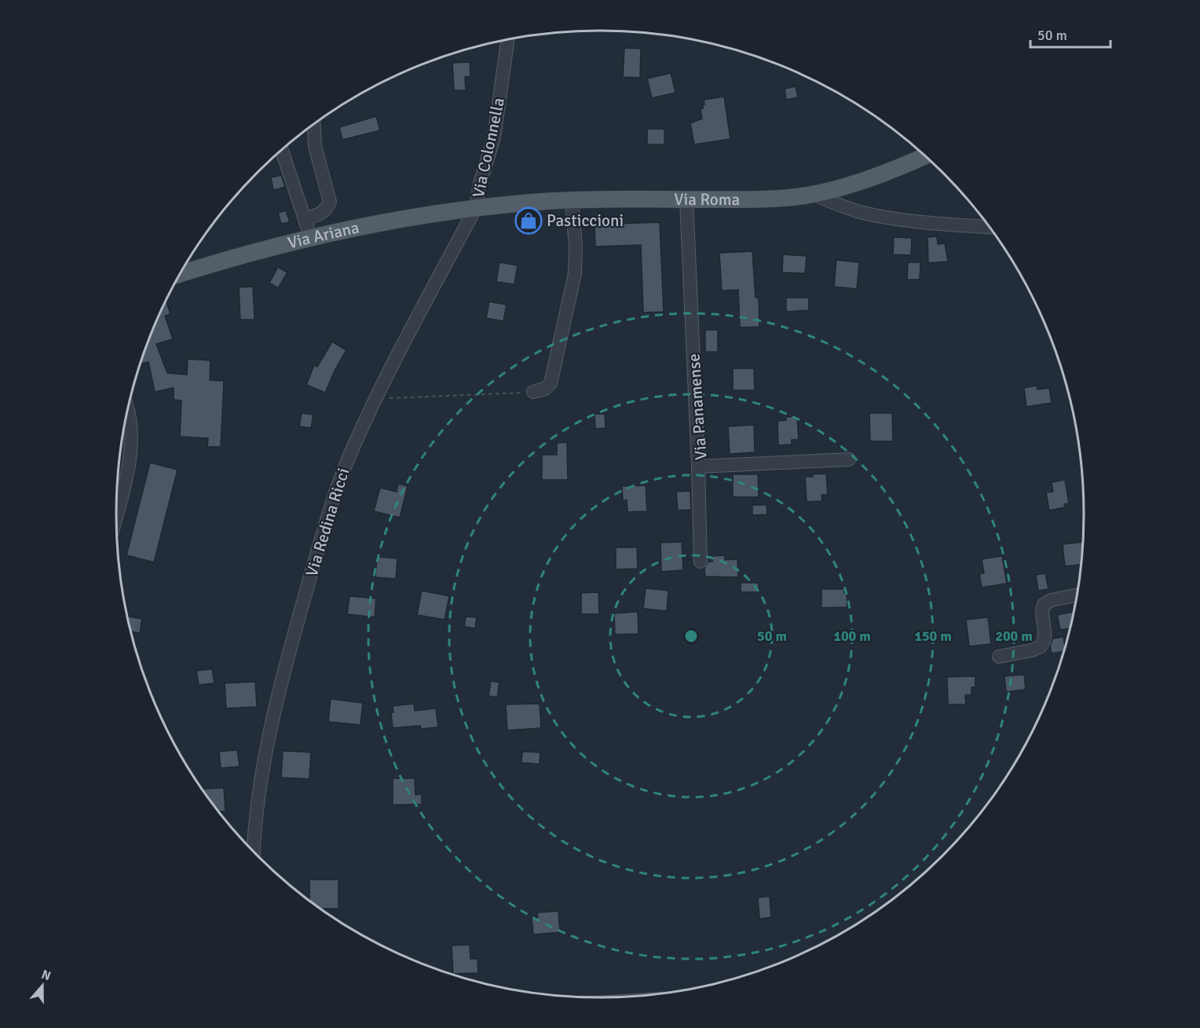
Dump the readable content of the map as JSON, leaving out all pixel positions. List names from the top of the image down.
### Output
{
  "streets": {
    "main road": ["Via Roma", "Via Ariana"],
    "street": ["Via Colonnella", "Via Panamense", "Via Redina Ricci"]
  },
  "crossings": [
    ["Via Colonnella", "Via Roma"],
    ["Via Colonnella", "Via Ariana"],
    ["Via Colonnella", "Via Redina Ricci"],
    ["Via Roma", "Via Ariana"],
    ["Via Roma", "Via Panamense"],
    ["Via Roma", "Via Redina Ricci"],
    ["Via Ariana", "Via Redina Ricci"]
  ],
  "places": {
    "shop": ["Pasticcioni"]
  },
  "scale_bar": "50 m",
  "north": "top",
  "rings": [
    "50 m",
    "100 m",
    "150 m",
    "200 m"
  ]
}
